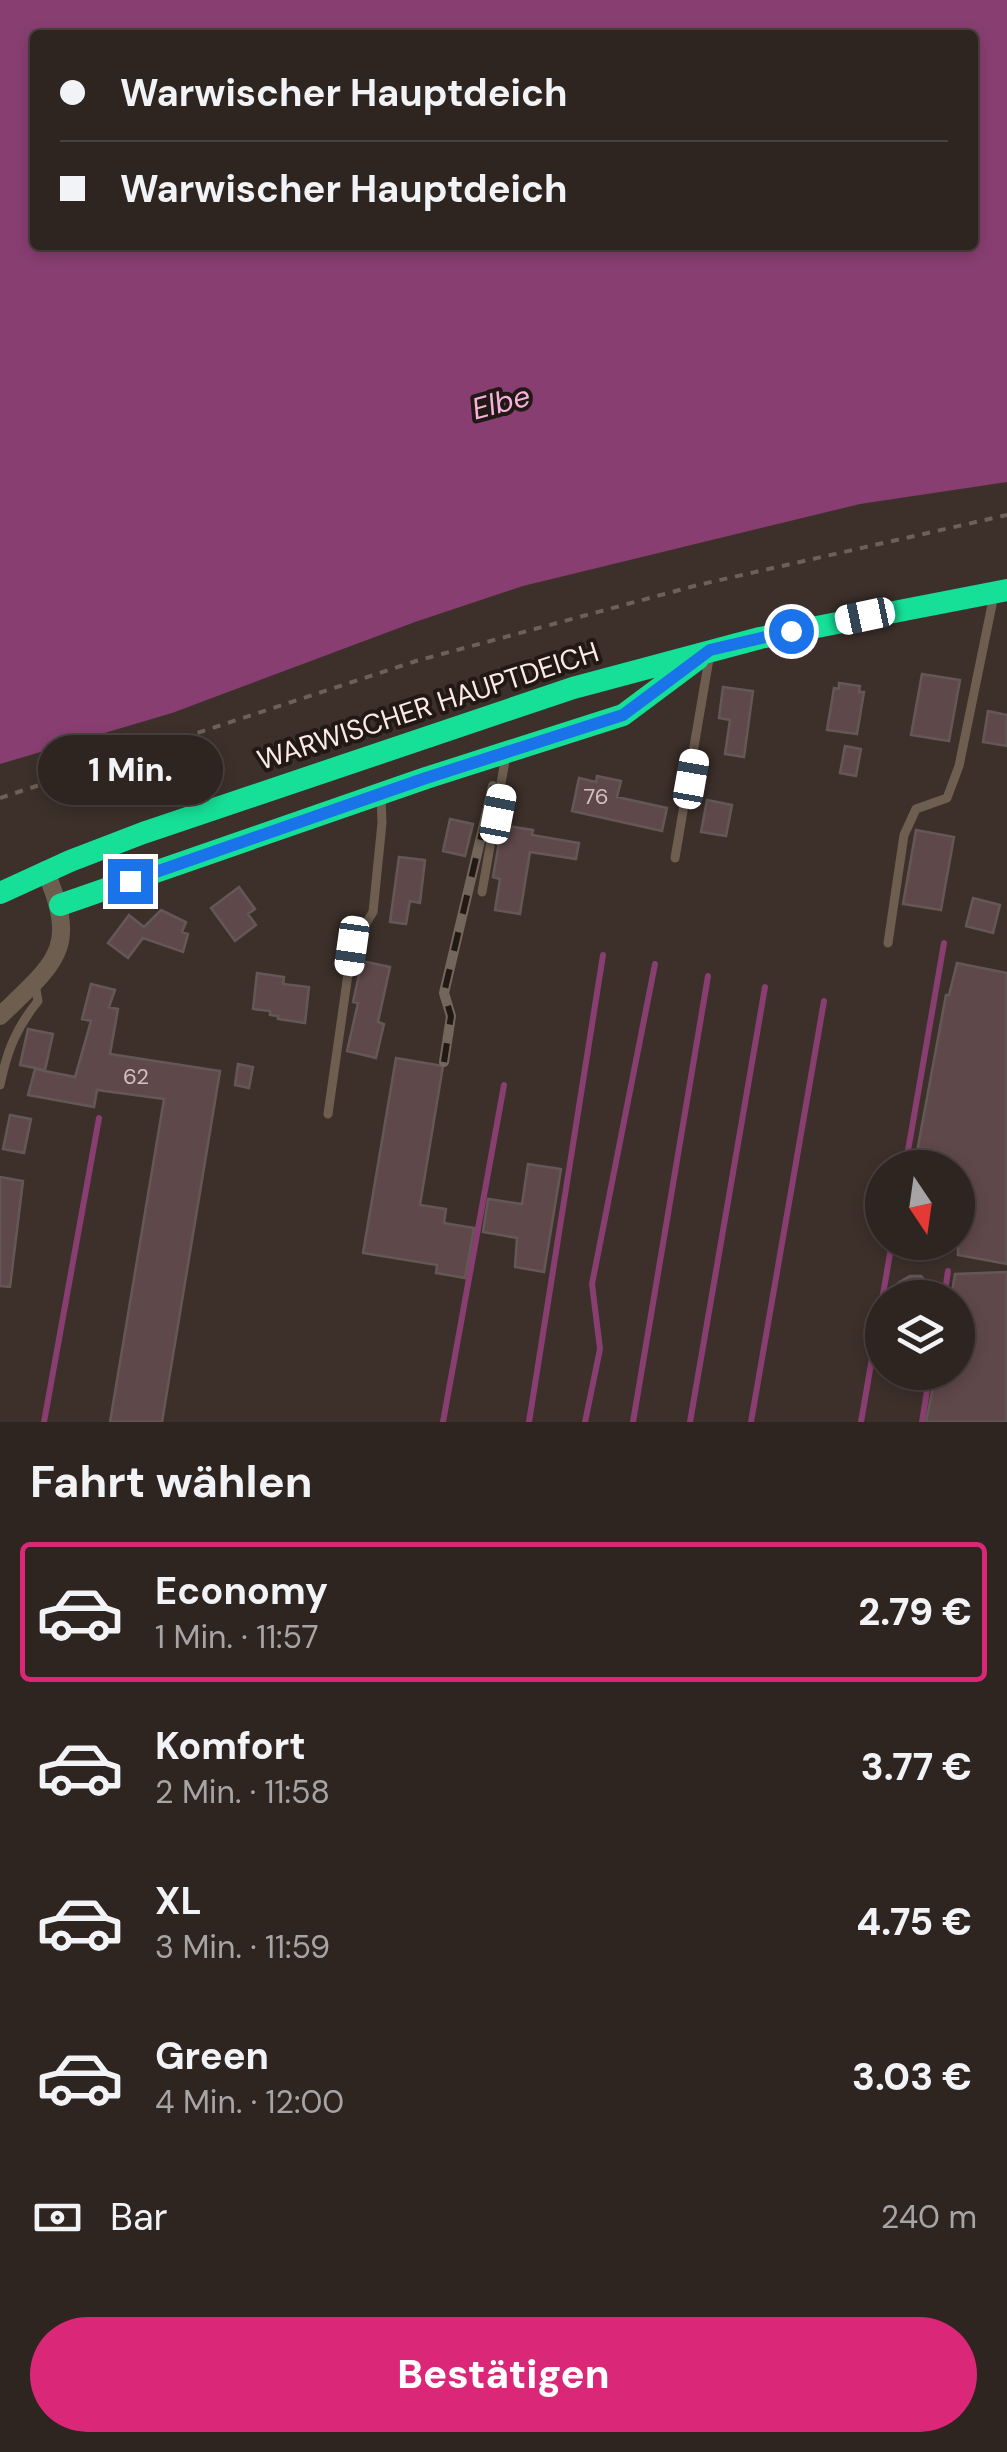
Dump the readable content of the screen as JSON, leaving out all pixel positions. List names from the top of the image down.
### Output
{
  "streets": {
    "street": ["WARWISCHER HAUPTDEICH"]
  },
  "water": ["Elbe"],
  "house_numbers": ["76", "62"],
  "north": "bottom",
  "page": {
    "banner": ["Warwischer Hauptdeich", "Warwischer Hauptdeich"],
    "bubble": "1 Min.",
    "heading": "Fahrt wählen",
    "list": [
      {
        "name": "Economy",
        "note": "1 Min. · 11:57",
        "value": "2.79 €"
      },
      {
        "name": "Komfort",
        "note": "2 Min. · 11:58",
        "value": "3.77 €"
      },
      {
        "name": "XL",
        "note": "3 Min. · 11:59",
        "value": "4.75 €"
      },
      {
        "name": "Green",
        "note": "4 Min. · 12:00",
        "value": "3.03 €"
      }
    ],
    "pay": ["Bar", "240 m"],
    "buttons": "Bestätigen"
  }
}
